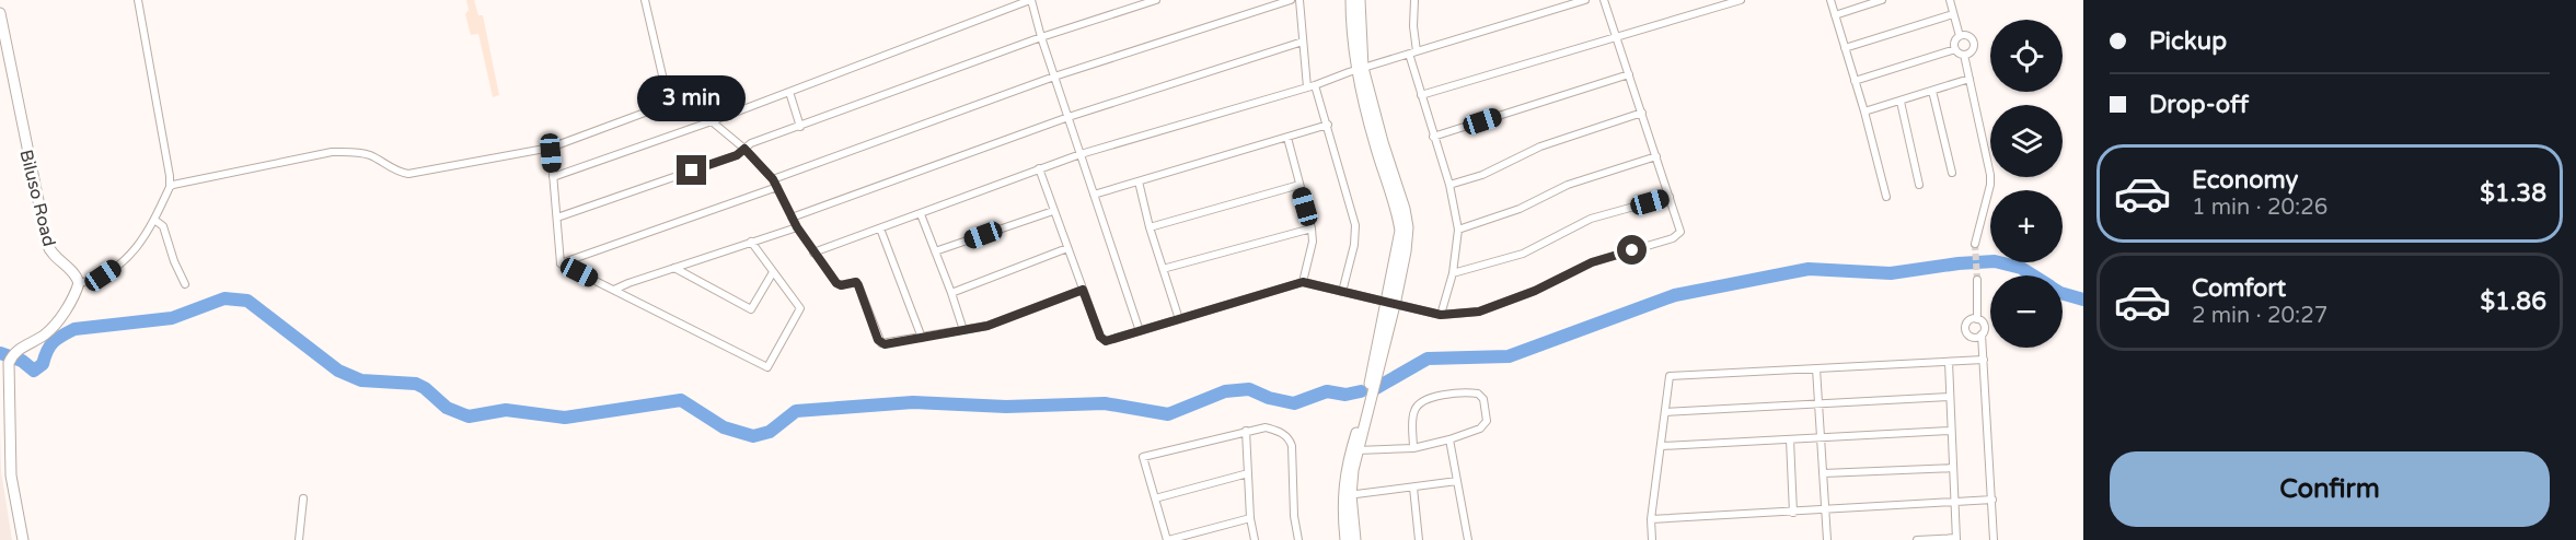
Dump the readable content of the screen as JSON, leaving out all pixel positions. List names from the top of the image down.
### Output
{
  "streets": {
    "street": ["Biluso Road"]
  },
  "page": {
    "banner": ["Pickup", "Drop-off"],
    "map_buttons": ["+", "−"],
    "bubble": "3 min",
    "list": [
      {
        "name": "Economy",
        "note": "1 min · 20:26",
        "value": "$1.38"
      },
      {
        "name": "Comfort",
        "note": "2 min · 20:27",
        "value": "$1.86"
      }
    ],
    "buttons": "Confirm"
  }
}
